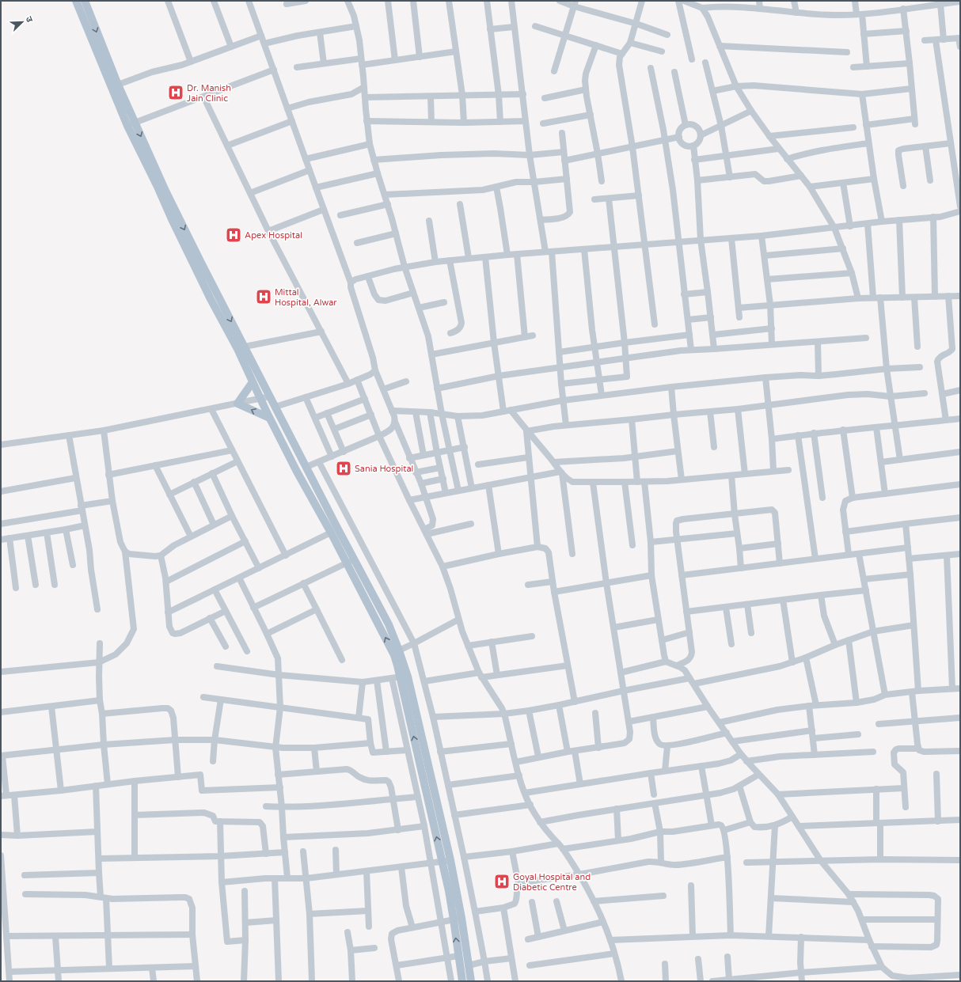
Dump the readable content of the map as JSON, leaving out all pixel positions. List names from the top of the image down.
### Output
{
  "places": {
    "hospital": [
      "Dr. Manish Jain Clinic",
      "Apex Hospital",
      "Mittal Hospital, Alwar",
      "Sania Hospital",
      "Goyal Hospital and Diabetic Centre"
    ]
  },
  "north": "top right"
}
